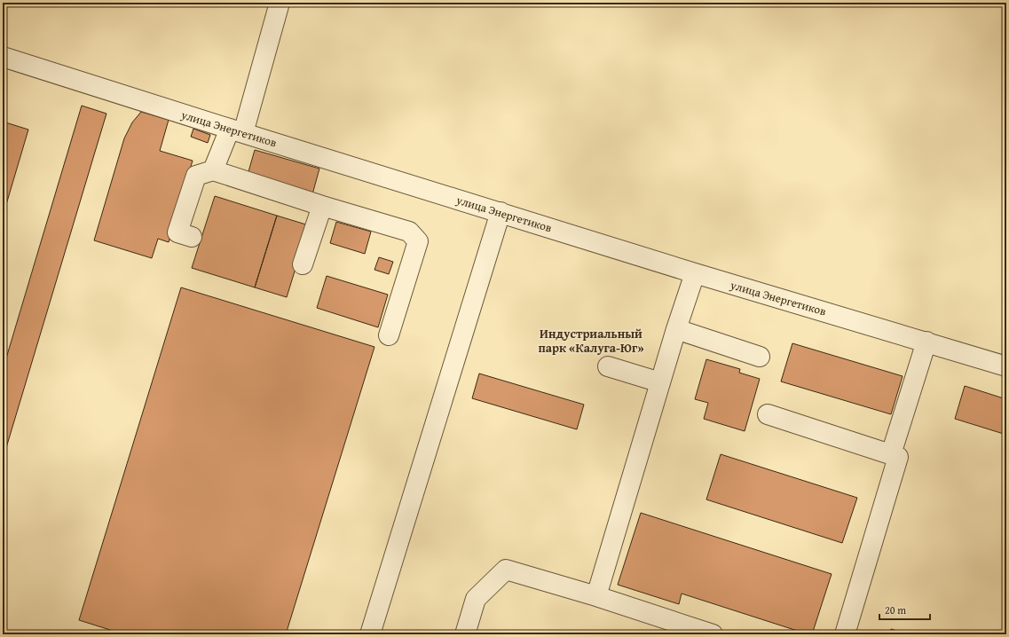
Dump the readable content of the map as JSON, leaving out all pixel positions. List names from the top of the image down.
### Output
{
  "streets": {
    "street": ["улица Энергетиков"]
  },
  "districts": ["Индустриальный парк «Калуга-Юг»"],
  "scale_bar": "20 m"
}
